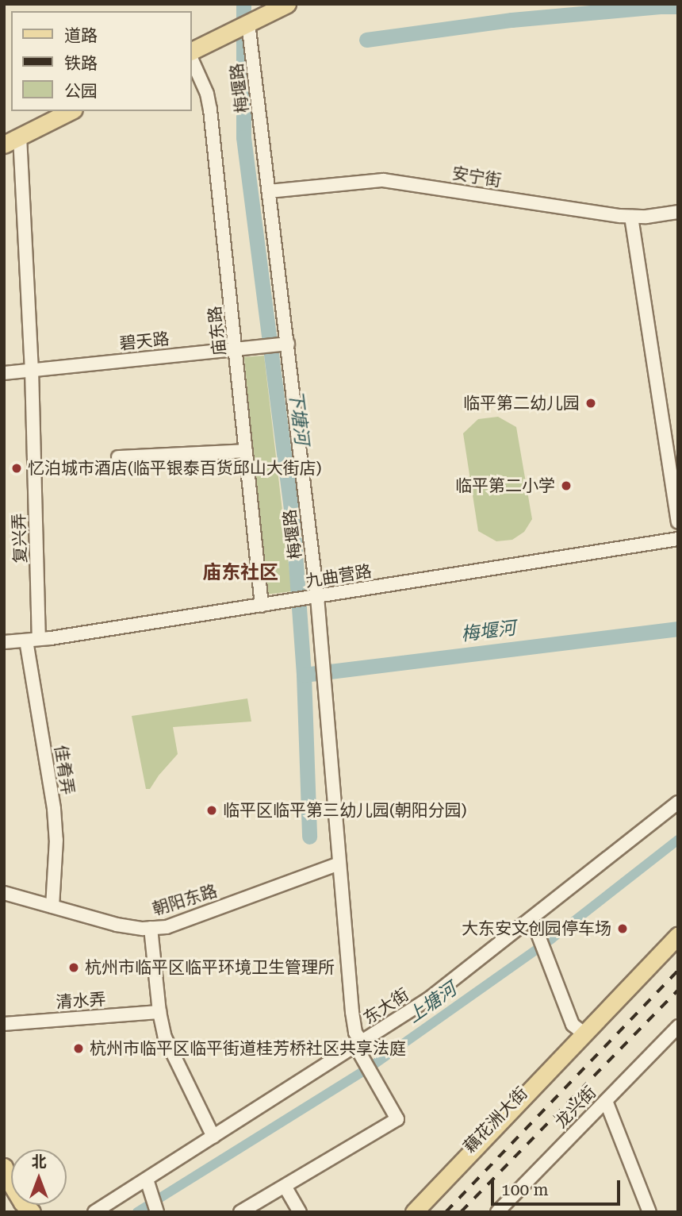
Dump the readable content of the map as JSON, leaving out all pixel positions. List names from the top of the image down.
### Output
{
  "streets": {
    "main road": ["藕花洲大街"],
    "street": [
      "梅堰路",
      "安宁街",
      "庙东路",
      "碧天路",
      "复兴弄",
      "九曲营路",
      "佳肴弄",
      "朝阳东路",
      "清水弄",
      "东大街",
      "龙兴街"
    ]
  },
  "crossings": [
    ["梅堰路", "安宁街"],
    ["梅堰路", "碧天路"],
    ["梅堰路", "九曲营路"],
    ["梅堰路", "朝阳东路"],
    ["梅堰路", "东大街"],
    ["庙东路", "碧天路"],
    ["庙东路", "九曲营路"],
    ["碧天路", "复兴弄"],
    ["复兴弄", "九曲营路"],
    ["复兴弄", "佳肴弄"],
    ["九曲营路", "佳肴弄"],
    ["佳肴弄", "朝阳东路"]
  ],
  "districts": ["庙东社区"],
  "water": ["下塘河", "梅堰河", "上塘河"],
  "places": [
    "临平第二幼儿园",
    "忆泊城市酒店(临平银泰百货邱山大街店)",
    "临平第二小学",
    "临平区临平第三幼儿园(朝阳分园)",
    "大东安文创园停车场",
    "杭州市临平区临平环境卫生管理所",
    "杭州市临平区临平街道桂芳桥社区共享法庭"
  ],
  "legend": ["道路", "铁路", "公园"],
  "scale_bar": "100 m",
  "north": "top"
}
